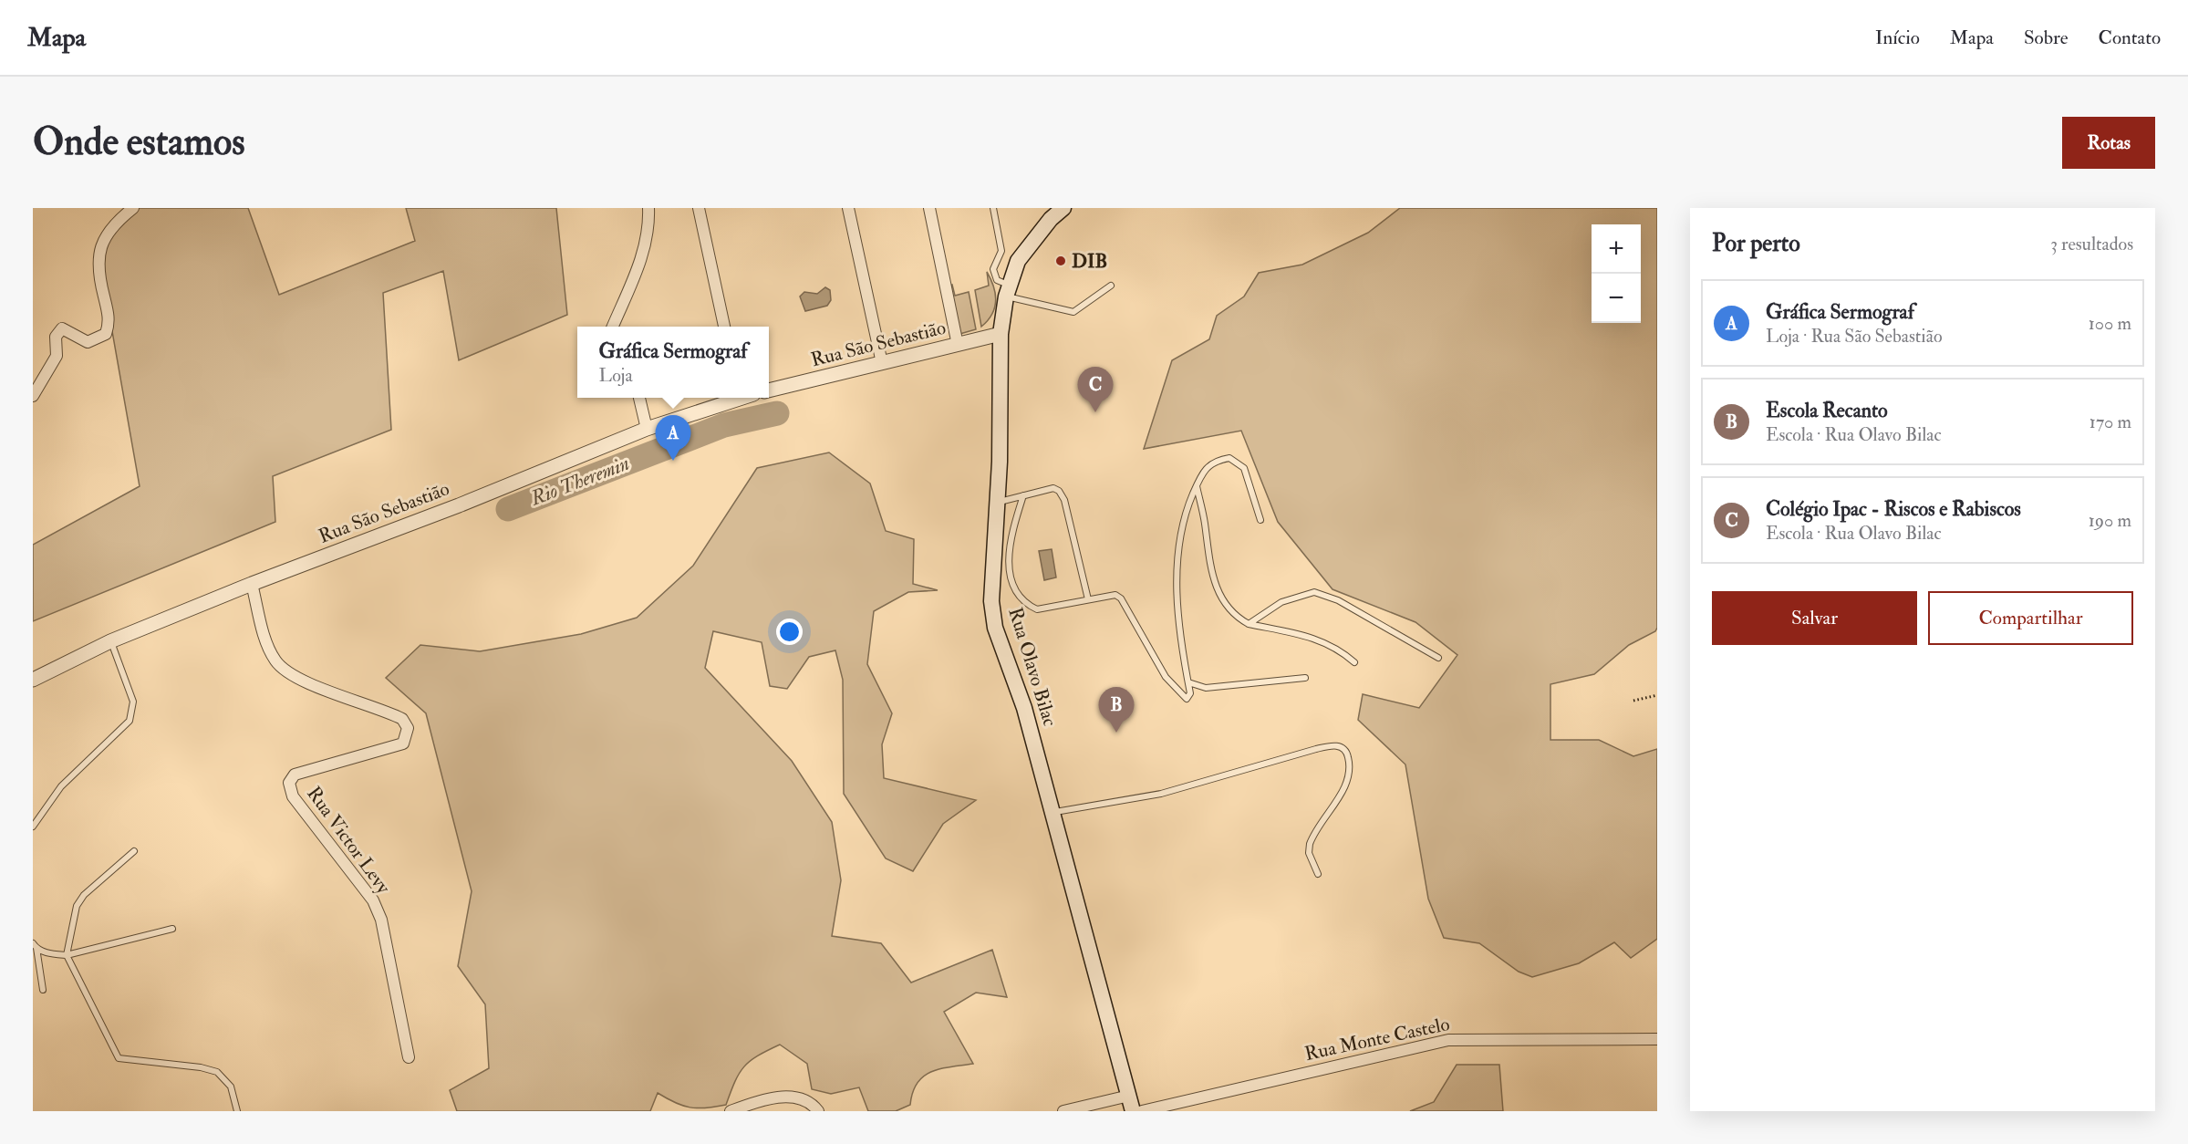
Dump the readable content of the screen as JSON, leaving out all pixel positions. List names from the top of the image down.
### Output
{
  "streets": {
    "main road": ["Rua Olavo Bilac"],
    "street": ["Rua São Sebastião", "Rua Victor Levy", "Rua Monte Castelo"]
  },
  "crossings": [
    ["Rua São Sebastião", "Rua Olavo Bilac"],
    ["Rua São Sebastião", "Rua Victor Levy"]
  ],
  "water": ["Rio Theremin"],
  "places": ["DIB"],
  "page": {
    "header": "Mapa",
    "nav": [
      "Início",
      "Mapa",
      "Sobre",
      "Contato"
    ],
    "buttons": [
      "Rotas",
      ["Salvar", "Compartilhar"]
    ],
    "title": "Onde estamos",
    "heading": ["Por perto", "3 resultados"],
    "map_buttons": ["+", "−"],
    "list": [
      {
        "mark": "A",
        "name": "Gráfica Sermograf",
        "note": "Loja · Rua São Sebastião",
        "value": "100 m"
      },
      {
        "mark": "B",
        "name": "Escola Recanto",
        "note": "Escola · Rua Olavo Bilac",
        "value": "170 m"
      },
      {
        "mark": "C",
        "name": "Colégio Ipac - Riscos e Rabiscos",
        "note": "Escola · Rua Olavo Bilac",
        "value": "190 m"
      }
    ],
    "popup": ["Gráfica Sermograf", "Loja"],
    "pins": ["C", "A", "B"]
  }
}
